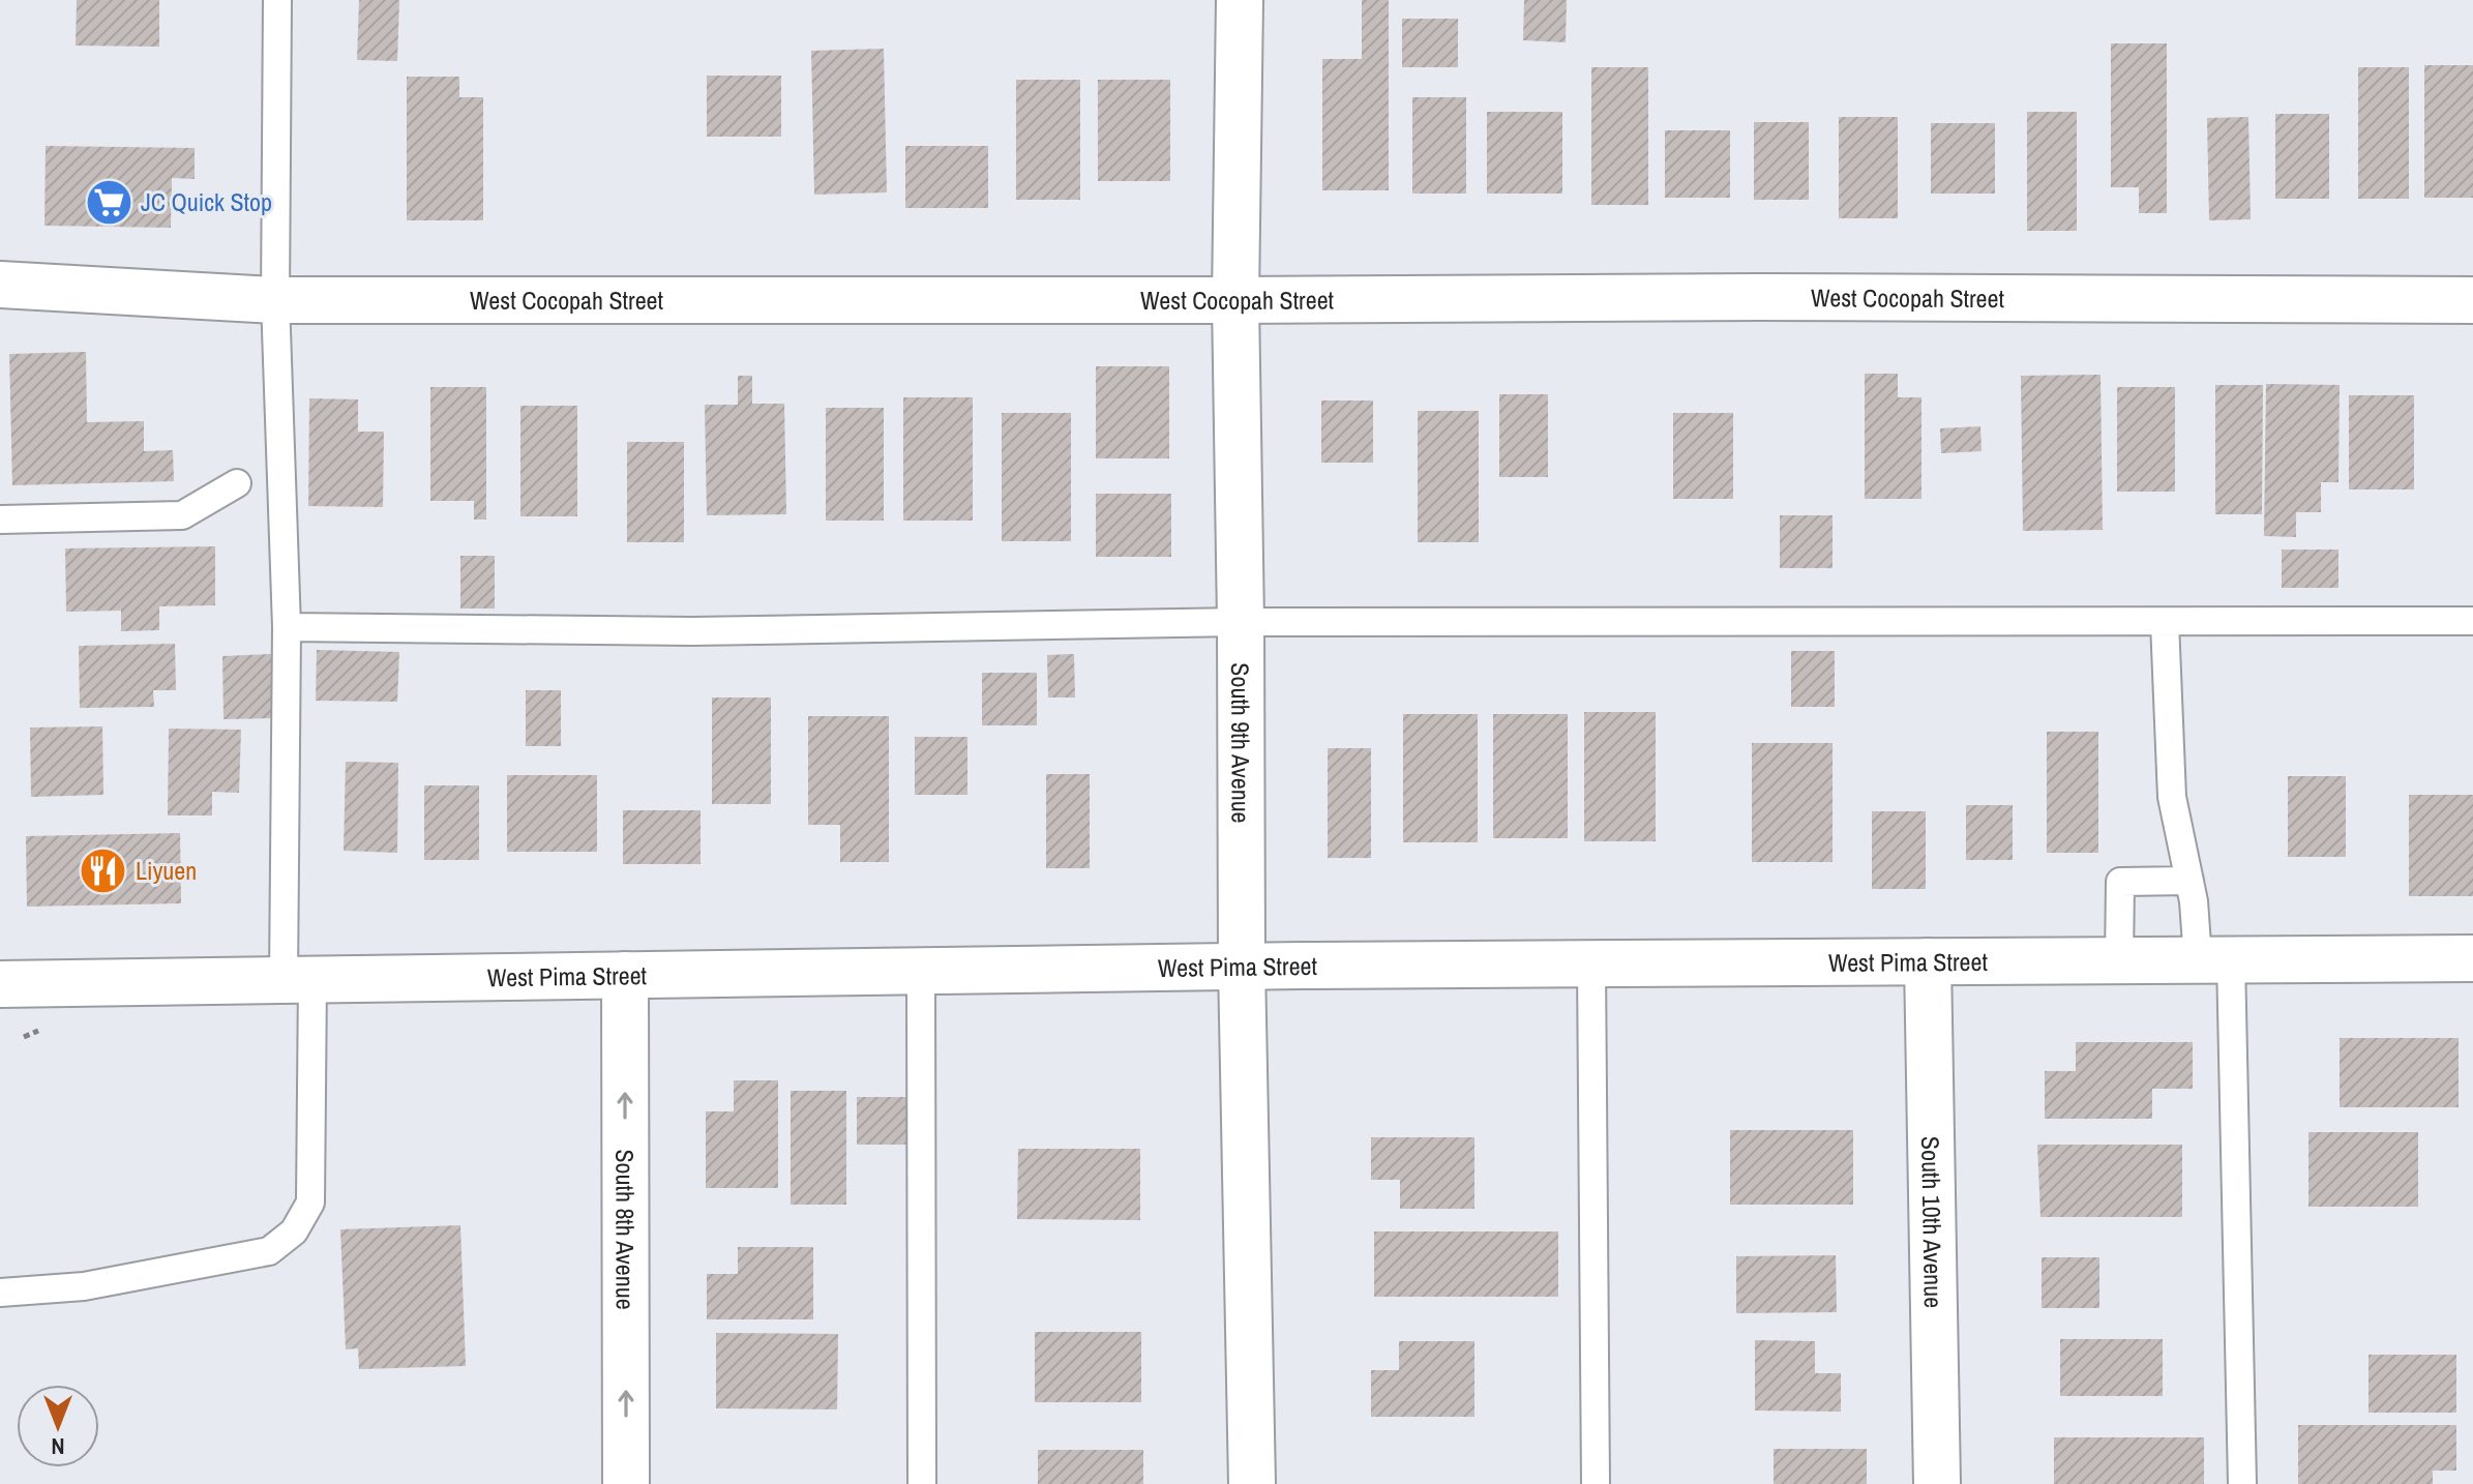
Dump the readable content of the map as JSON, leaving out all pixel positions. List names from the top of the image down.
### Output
{
  "streets": {
    "street": [
      "West Cocopah Street",
      "South 9th Avenue",
      "West Pima Street",
      "South 10th Avenue",
      "South 8th Avenue"
    ]
  },
  "crossings": [
    ["West Cocopah Street", "South 9th Avenue"],
    ["South 9th Avenue", "West Pima Street"],
    ["West Pima Street", "South 10th Avenue"],
    ["West Pima Street", "South 8th Avenue"]
  ],
  "one_way": ["South 8th Avenue"],
  "places": {
    "supermarket": ["JC Quick Stop"],
    "restaurant": ["Liyuen"]
  },
  "north": "bottom"
}
